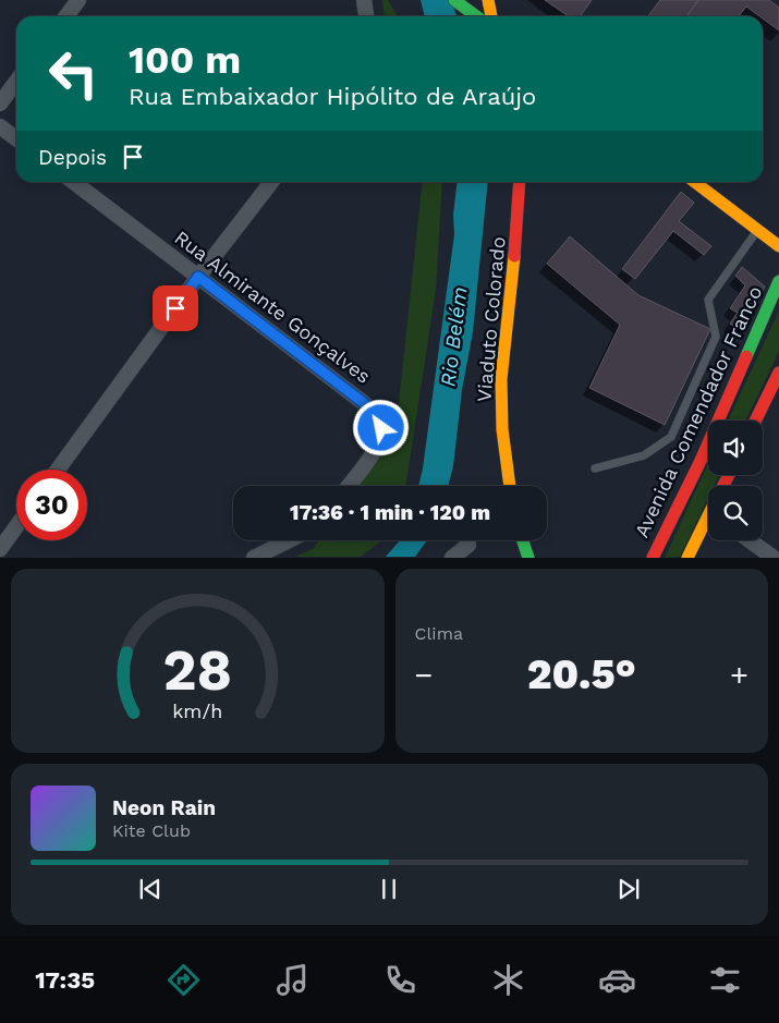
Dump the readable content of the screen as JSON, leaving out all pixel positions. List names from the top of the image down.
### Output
{
  "streets": {
    "main road": ["Viaduto Colorado", "Avenida Comendador Franco"],
    "street": ["Rua Almirante Gonçalves"]
  },
  "water": ["Rio Belém"],
  "page": {
    "turn": ["100 m", "Rua Embaixador Hipólito de Araújo"],
    "then": "Depois",
    "limit": "30",
    "trip": "17:36 · 1 min · 120 m",
    "tile": "Clima",
    "heat": ["−", "20.5°", "+"],
    "song": ["Neon Rain", "Kite Club"],
    "tabs": "17:35",
    "gauge": ["28", "km/h"]
  }
}
